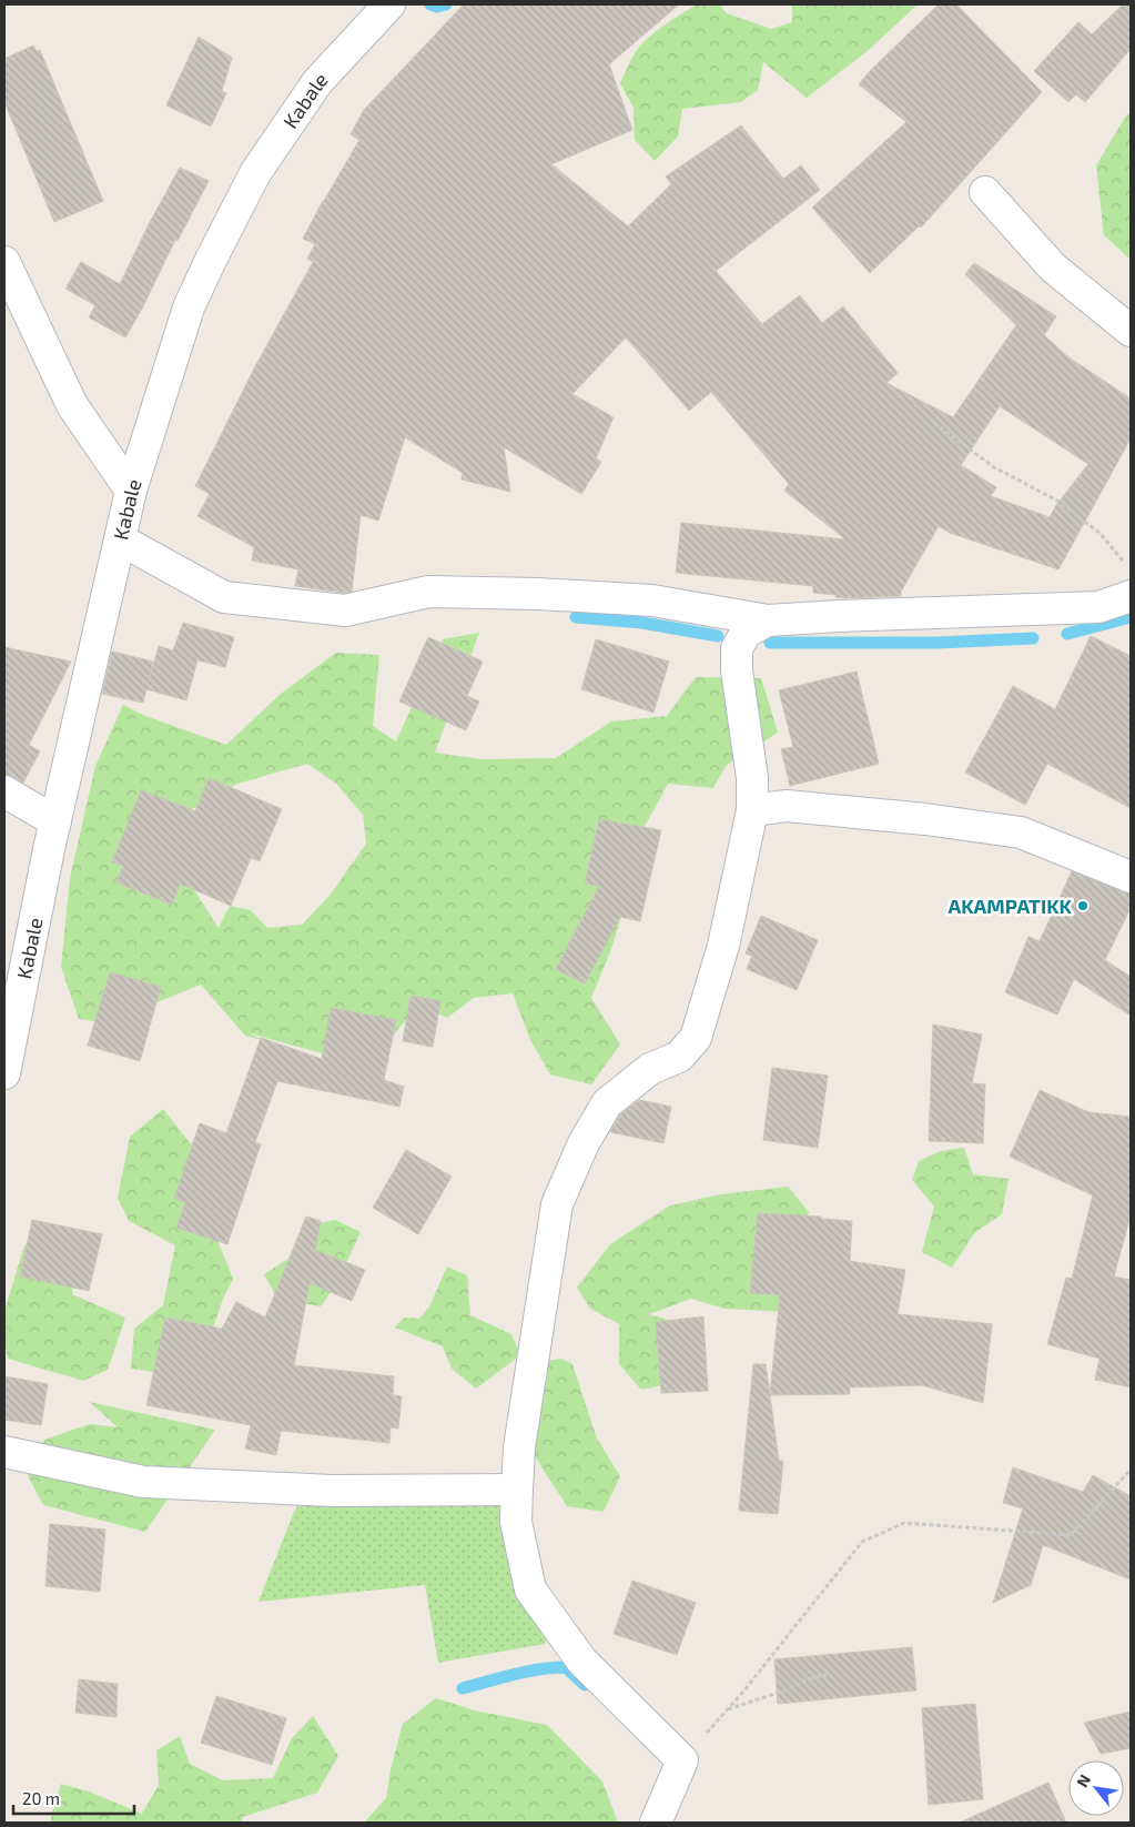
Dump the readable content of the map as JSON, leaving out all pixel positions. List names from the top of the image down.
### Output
{
  "streets": {
    "street": ["Kabale"]
  },
  "places": ["AKAMPATIKK"],
  "scale_bar": "20 m",
  "north": "top left"
}
